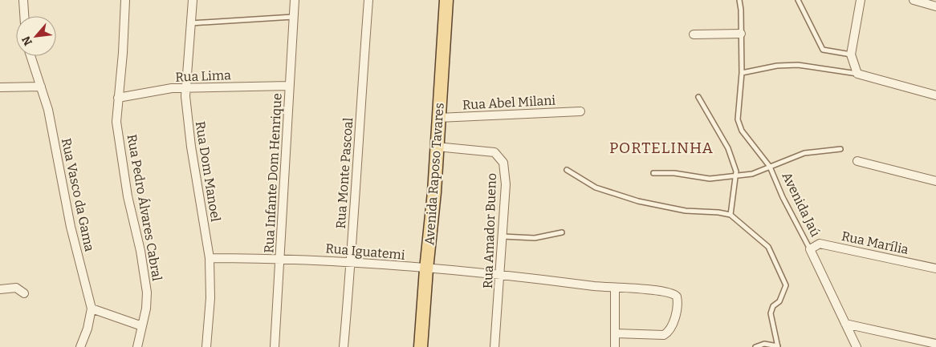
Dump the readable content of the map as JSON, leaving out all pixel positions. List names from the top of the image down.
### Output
{
  "streets": {
    "main road": ["Avenida Raposo Tavares"],
    "street": [
      "Rua Lima",
      "Rua Abel Milani",
      "Rua Dom Manoel",
      "Rua Infante Dom Henrique",
      "Rua Monte Pascoal",
      "Rua Vasco da Gama",
      "Avenida Jaú",
      "Rua Pedro Álvares Cabral",
      "Rua Amador Bueno",
      "Rua Marília",
      "Rua Iguatemi"
    ]
  },
  "crossings": [
    ["Rua Lima", "Rua Dom Manoel"],
    ["Rua Lima", "Rua Infante Dom Henrique"],
    ["Rua Lima", "Rua Pedro Álvares Cabral"],
    ["Rua Abel Milani", "Avenida Raposo Tavares"],
    ["Rua Dom Manoel", "Rua Iguatemi"],
    ["Rua Infante Dom Henrique", "Rua Iguatemi"],
    ["Rua Monte Pascoal", "Rua Iguatemi"],
    ["Avenida Raposo Tavares", "Rua Amador Bueno"],
    ["Avenida Raposo Tavares", "Rua Iguatemi"],
    ["Avenida Jaú", "Rua Marília"],
    ["Rua Amador Bueno", "Rua Iguatemi"]
  ],
  "districts": ["PORTELINHA"],
  "north": "bottom left"
}
